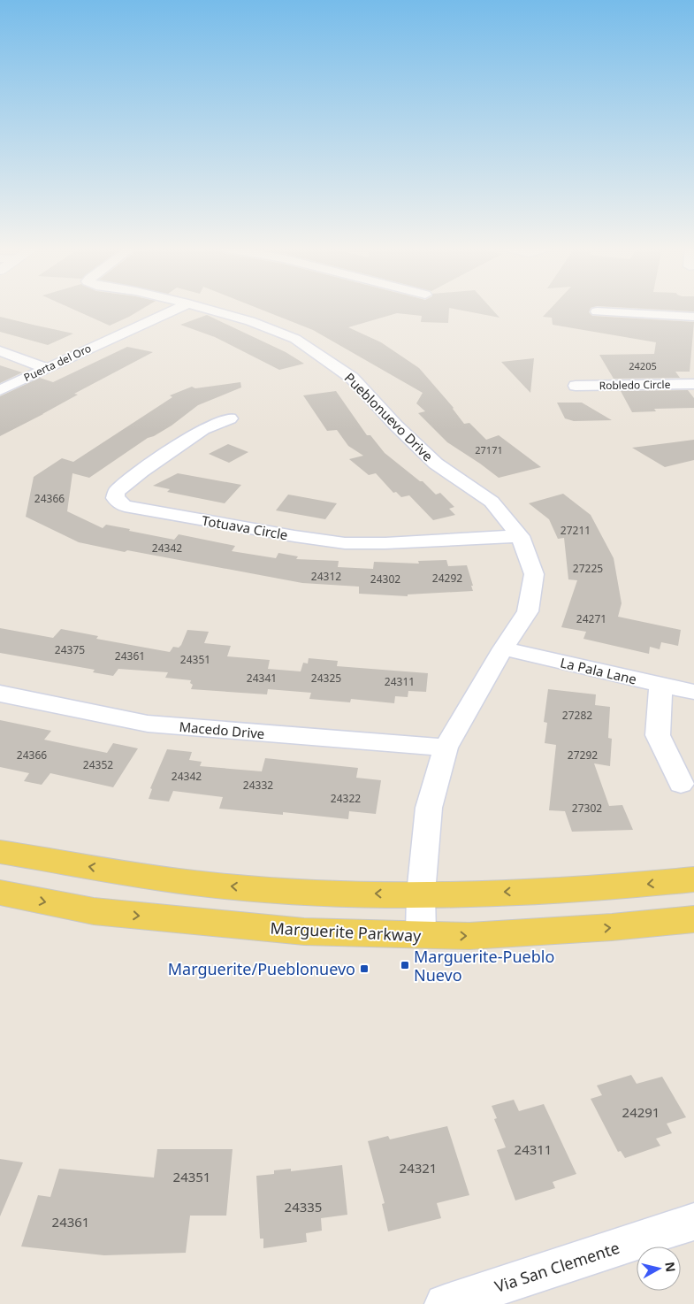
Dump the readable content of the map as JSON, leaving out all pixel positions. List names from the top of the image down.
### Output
{
  "streets": {
    "main road": ["Marguerite Parkway"],
    "street": [
      "Puerta del Oro",
      "Robledo Circle",
      "Pueblonuevo Drive",
      "Totuava Circle",
      "La Pala Lane",
      "Macedo Drive",
      "Via San Clemente"
    ]
  },
  "crossings": [
    ["Pueblonuevo Drive", "Totuava Circle"],
    ["Pueblonuevo Drive", "La Pala Lane"],
    ["Pueblonuevo Drive", "Macedo Drive"],
    ["Pueblonuevo Drive", "Marguerite Parkway"]
  ],
  "places": {
    "transit": ["Marguerite-Pueblo Nuevo", "Marguerite/Pueblonuevo"]
  },
  "house_numbers": [
    "24205",
    "27171",
    "24366",
    "27211",
    "24342",
    "27225",
    "24312",
    "24292",
    "24302",
    "24271",
    "24375",
    "24361",
    "24351",
    "24341",
    "24325",
    "24311",
    "27282",
    "24366",
    "27292",
    "24352",
    "24342",
    "24332",
    "24322",
    "27302",
    "24291",
    "24311",
    "24321",
    "24351",
    "24335",
    "24361"
  ],
  "north": "right"
}
